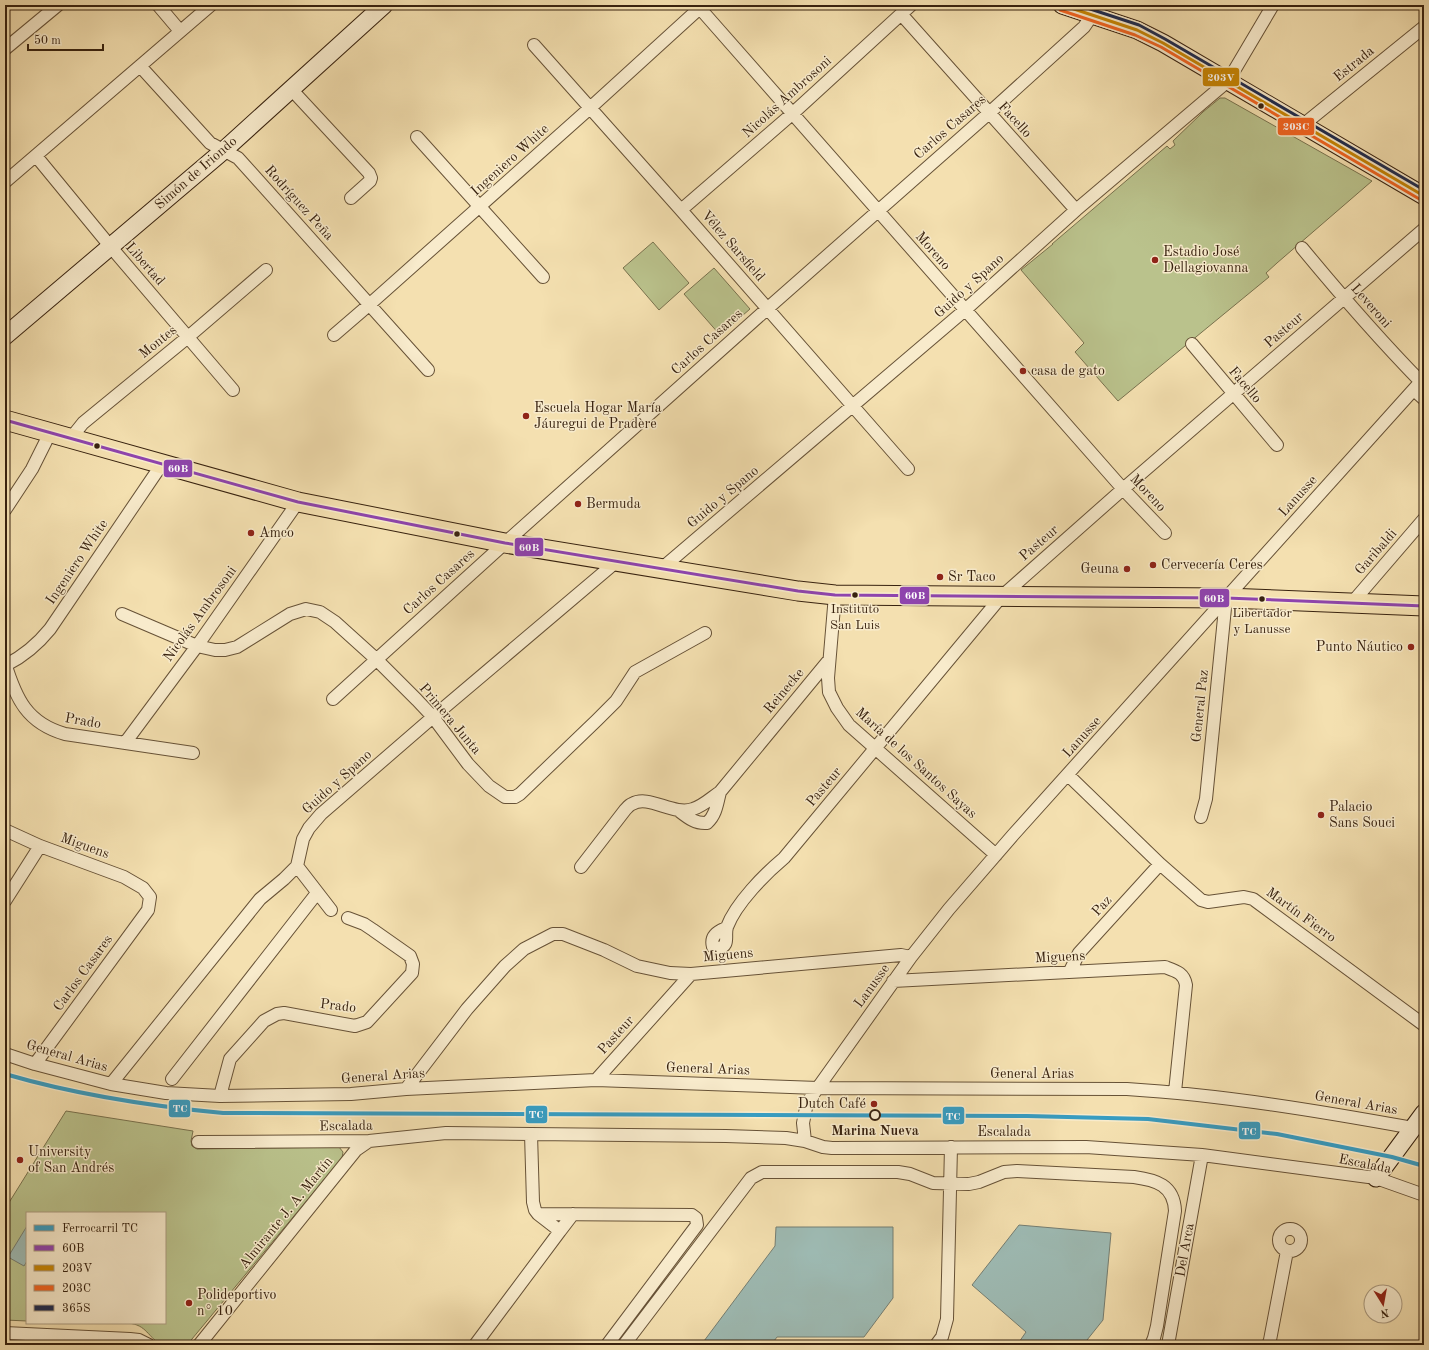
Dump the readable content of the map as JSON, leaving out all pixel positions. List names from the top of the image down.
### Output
{
  "streets": {
    "street": [
      "Estrada",
      "Nicolás Ambrosoni",
      "Facello",
      "Carlos Casares",
      "Ingeniero White",
      "Simón de Iriondo",
      "Rodríguez Peña",
      "Vélez Sarsfield",
      "Moreno",
      "Libertad",
      "Guido y Spano",
      "Leveroni",
      "Pasteur",
      "Montes",
      "Lanusse",
      "Garibaldi",
      "Reinecke",
      "General Paz",
      "Primera Junta",
      "Prado",
      "María de los Santos Sayas",
      "Miguens",
      "Paz",
      "Martín Fierro",
      "General Arias",
      "Escalada",
      "Almirante J. A. Martín",
      "Del Arca"
    ]
  },
  "crossings": [
    ["Nicolás Ambrosoni", "Facello"],
    ["Nicolás Ambrosoni", "Vélez Sarsfield"],
    ["Nicolás Ambrosoni", "Moreno"],
    ["Nicolás Ambrosoni", "Primera Junta"],
    ["Nicolás Ambrosoni", "Prado"],
    ["Facello", "Carlos Casares"],
    ["Facello", "Guido y Spano"],
    ["Facello", "Pasteur"],
    ["Carlos Casares", "Vélez Sarsfield"],
    ["Carlos Casares", "Moreno"],
    ["Carlos Casares", "Primera Junta"],
    ["Carlos Casares", "Miguens"],
    ["Carlos Casares", "General Arias"],
    ["Ingeniero White", "Rodríguez Peña"],
    ["Ingeniero White", "Vélez Sarsfield"],
    ["Ingeniero White", "Moreno"],
    ["Ingeniero White", "Prado"],
    ["Simón de Iriondo", "Rodríguez Peña"],
    ["Simón de Iriondo", "Libertad"],
    ["Vélez Sarsfield", "Guido y Spano"],
    ["Moreno", "Guido y Spano"],
    ["Moreno", "Pasteur"],
    ["Libertad", "Montes"],
    ["Guido y Spano", "Primera Junta"],
    ["Leveroni", "Pasteur"],
    ["Leveroni", "Lanusse"],
    ["Pasteur", "María de los Santos Sayas"],
    ["Pasteur", "Miguens"],
    ["Pasteur", "General Arias"],
    ["Lanusse", "General Paz"],
    ["Lanusse", "María de los Santos Sayas"],
    ["Lanusse", "Miguens"],
    ["Lanusse", "Martín Fierro"],
    ["Lanusse", "General Arias"],
    ["Lanusse", "Escalada"],
    ["Reinecke", "María de los Santos Sayas"],
    ["Prado", "General Arias"],
    ["Miguens", "Paz"],
    ["Miguens", "General Arias"],
    ["Paz", "Martín Fierro"],
    ["Escalada", "Almirante J. A. Martín"],
    ["Escalada", "Del Arca"]
  ],
  "places": [
    "Estadio José Dellagiovanna",
    "casa de gato",
    "Escuela Hogar María Jáuregui de Pradère",
    "Bermuda",
    "Amco",
    "Cervecería Ceres",
    "Geuna",
    "Sr Taco",
    "Instituto San Luis",
    "Libertador y Lanusse",
    "Punto Náutico",
    "Palacio Sans Souci",
    "Dutch Café",
    "Marina Nueva",
    "University of San Andrés",
    "Polideportivo n° 10"
  ],
  "lines": [
    "transit line 203V",
    "transit line 365S",
    "transit line 203C",
    "transit line 60B",
    "rail line TC"
  ],
  "legend": [
    "Ferrocarril TC",
    "60B",
    "203V",
    "203C",
    "365S"
  ],
  "scale_bar": "50 m",
  "north": "bottom"
}
